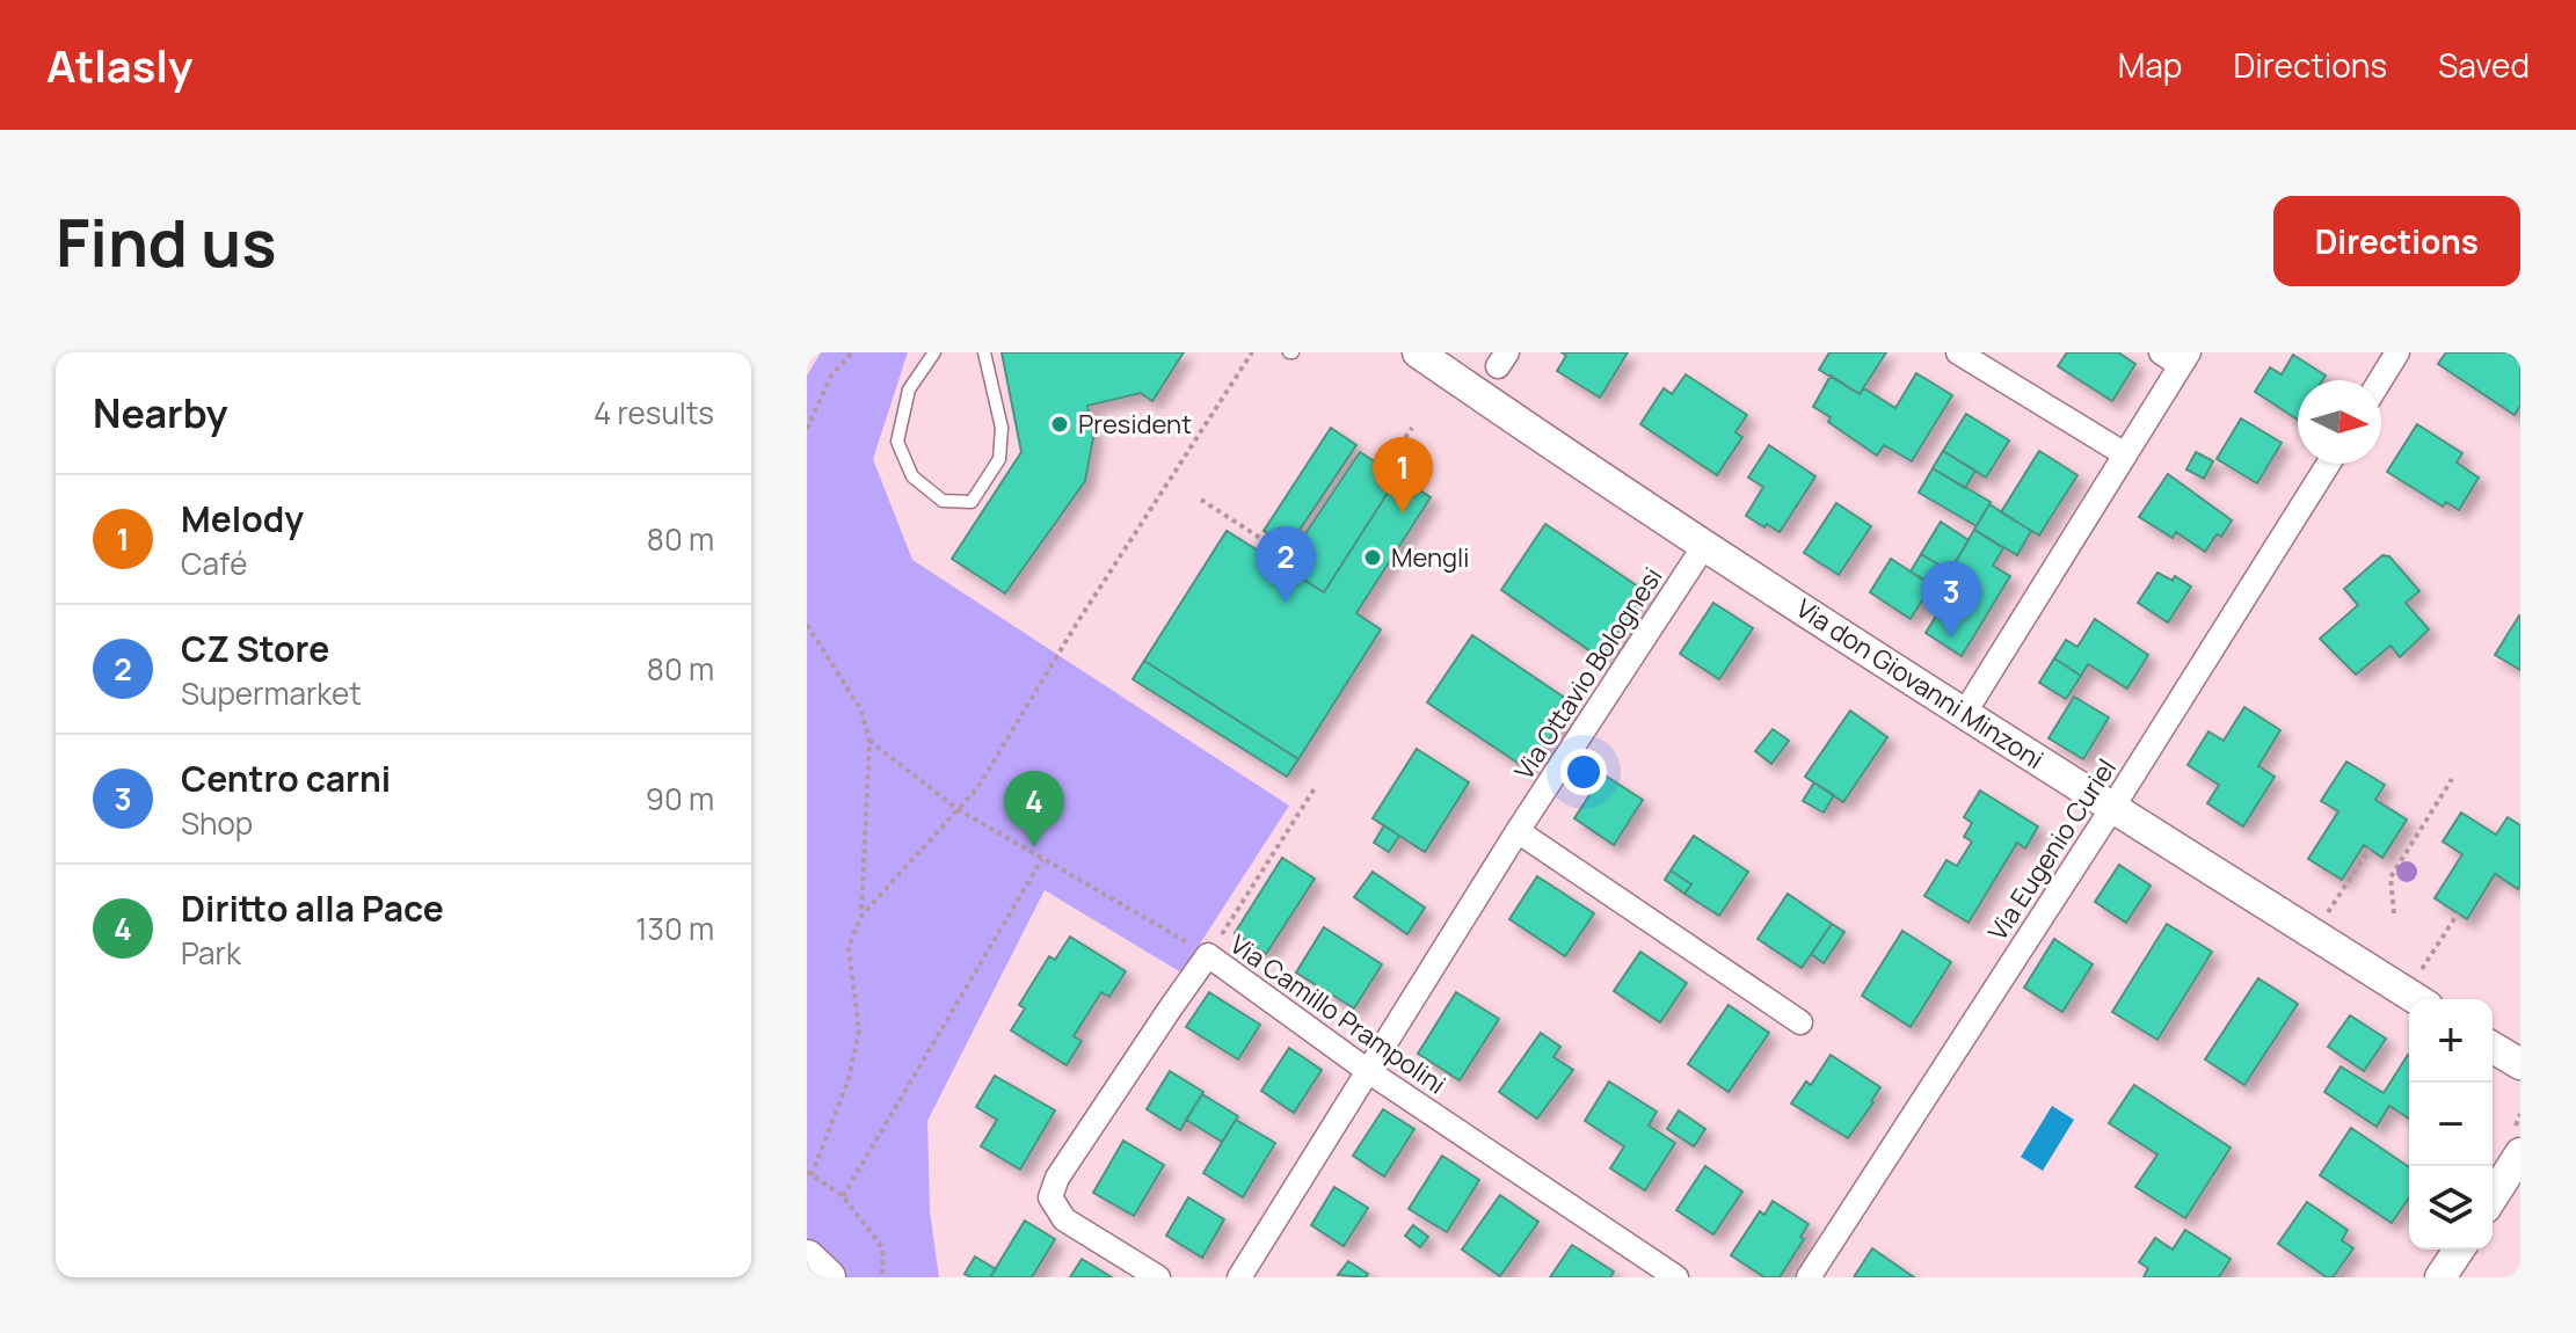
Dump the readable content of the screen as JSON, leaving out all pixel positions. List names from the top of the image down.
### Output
{
  "streets": {
    "street": [
      "Via Ottavio Bolognesi",
      "Via don Giovanni Minzoni",
      "Via Eugenio Curiel",
      "Via Camillo Prampolini"
    ]
  },
  "crossings": [
    ["Via Ottavio Bolognesi", "Via don Giovanni Minzoni"],
    ["Via Ottavio Bolognesi", "Via Camillo Prampolini"],
    ["Via don Giovanni Minzoni", "Via Eugenio Curiel"]
  ],
  "places": ["President", "Mengli"],
  "north": "right",
  "page": {
    "header": "Atlasly",
    "nav": ["Map", "Directions", "Saved"],
    "buttons": "Directions",
    "title": "Find us",
    "heading": ["Nearby", "4 results"],
    "pins": [
      "1",
      "2",
      "3",
      "4"
    ],
    "list": [
      {
        "mark": "1",
        "name": "Melody",
        "note": "Café",
        "value": "80 m"
      },
      {
        "mark": "2",
        "name": "CZ Store",
        "note": "Supermarket",
        "value": "80 m"
      },
      {
        "mark": "3",
        "name": "Centro carni",
        "note": "Shop",
        "value": "90 m"
      },
      {
        "mark": "4",
        "name": "Diritto alla Pace",
        "note": "Park",
        "value": "130 m"
      }
    ],
    "map_buttons": ["+", "−"]
  }
}
